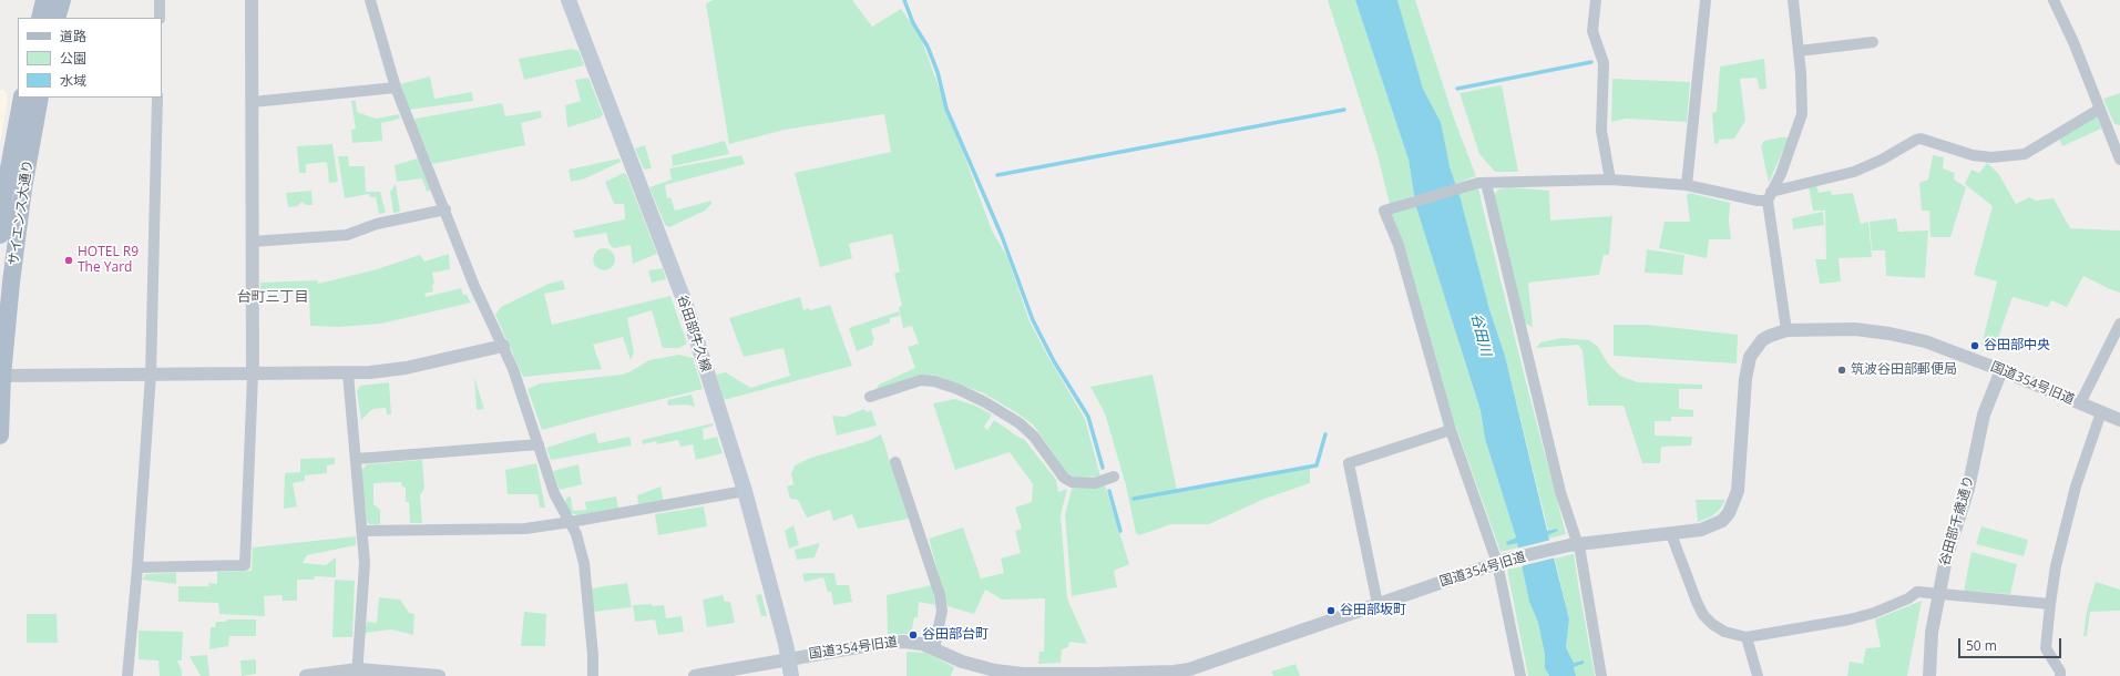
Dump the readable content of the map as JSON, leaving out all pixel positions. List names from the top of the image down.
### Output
{
  "streets": {
    "main road": ["サイエンス大通り", "谷田部牛久線"],
    "street": ["国道354号旧道", "谷田部千歳通り"]
  },
  "crossings": [
    ["谷田部牛久線", "国道354号旧道"],
    ["国道354号旧道", "谷田部千歳通り"]
  ],
  "districts": ["台町三丁目"],
  "water": ["谷田川"],
  "places": [
    "HOTEL R9 The Yard",
    "谷田部中央",
    "筑波谷田部郵便局",
    "谷田部坂町",
    "谷田部台町"
  ],
  "legend": ["道路", "公園", "水域"],
  "scale_bar": "50 m"
}
